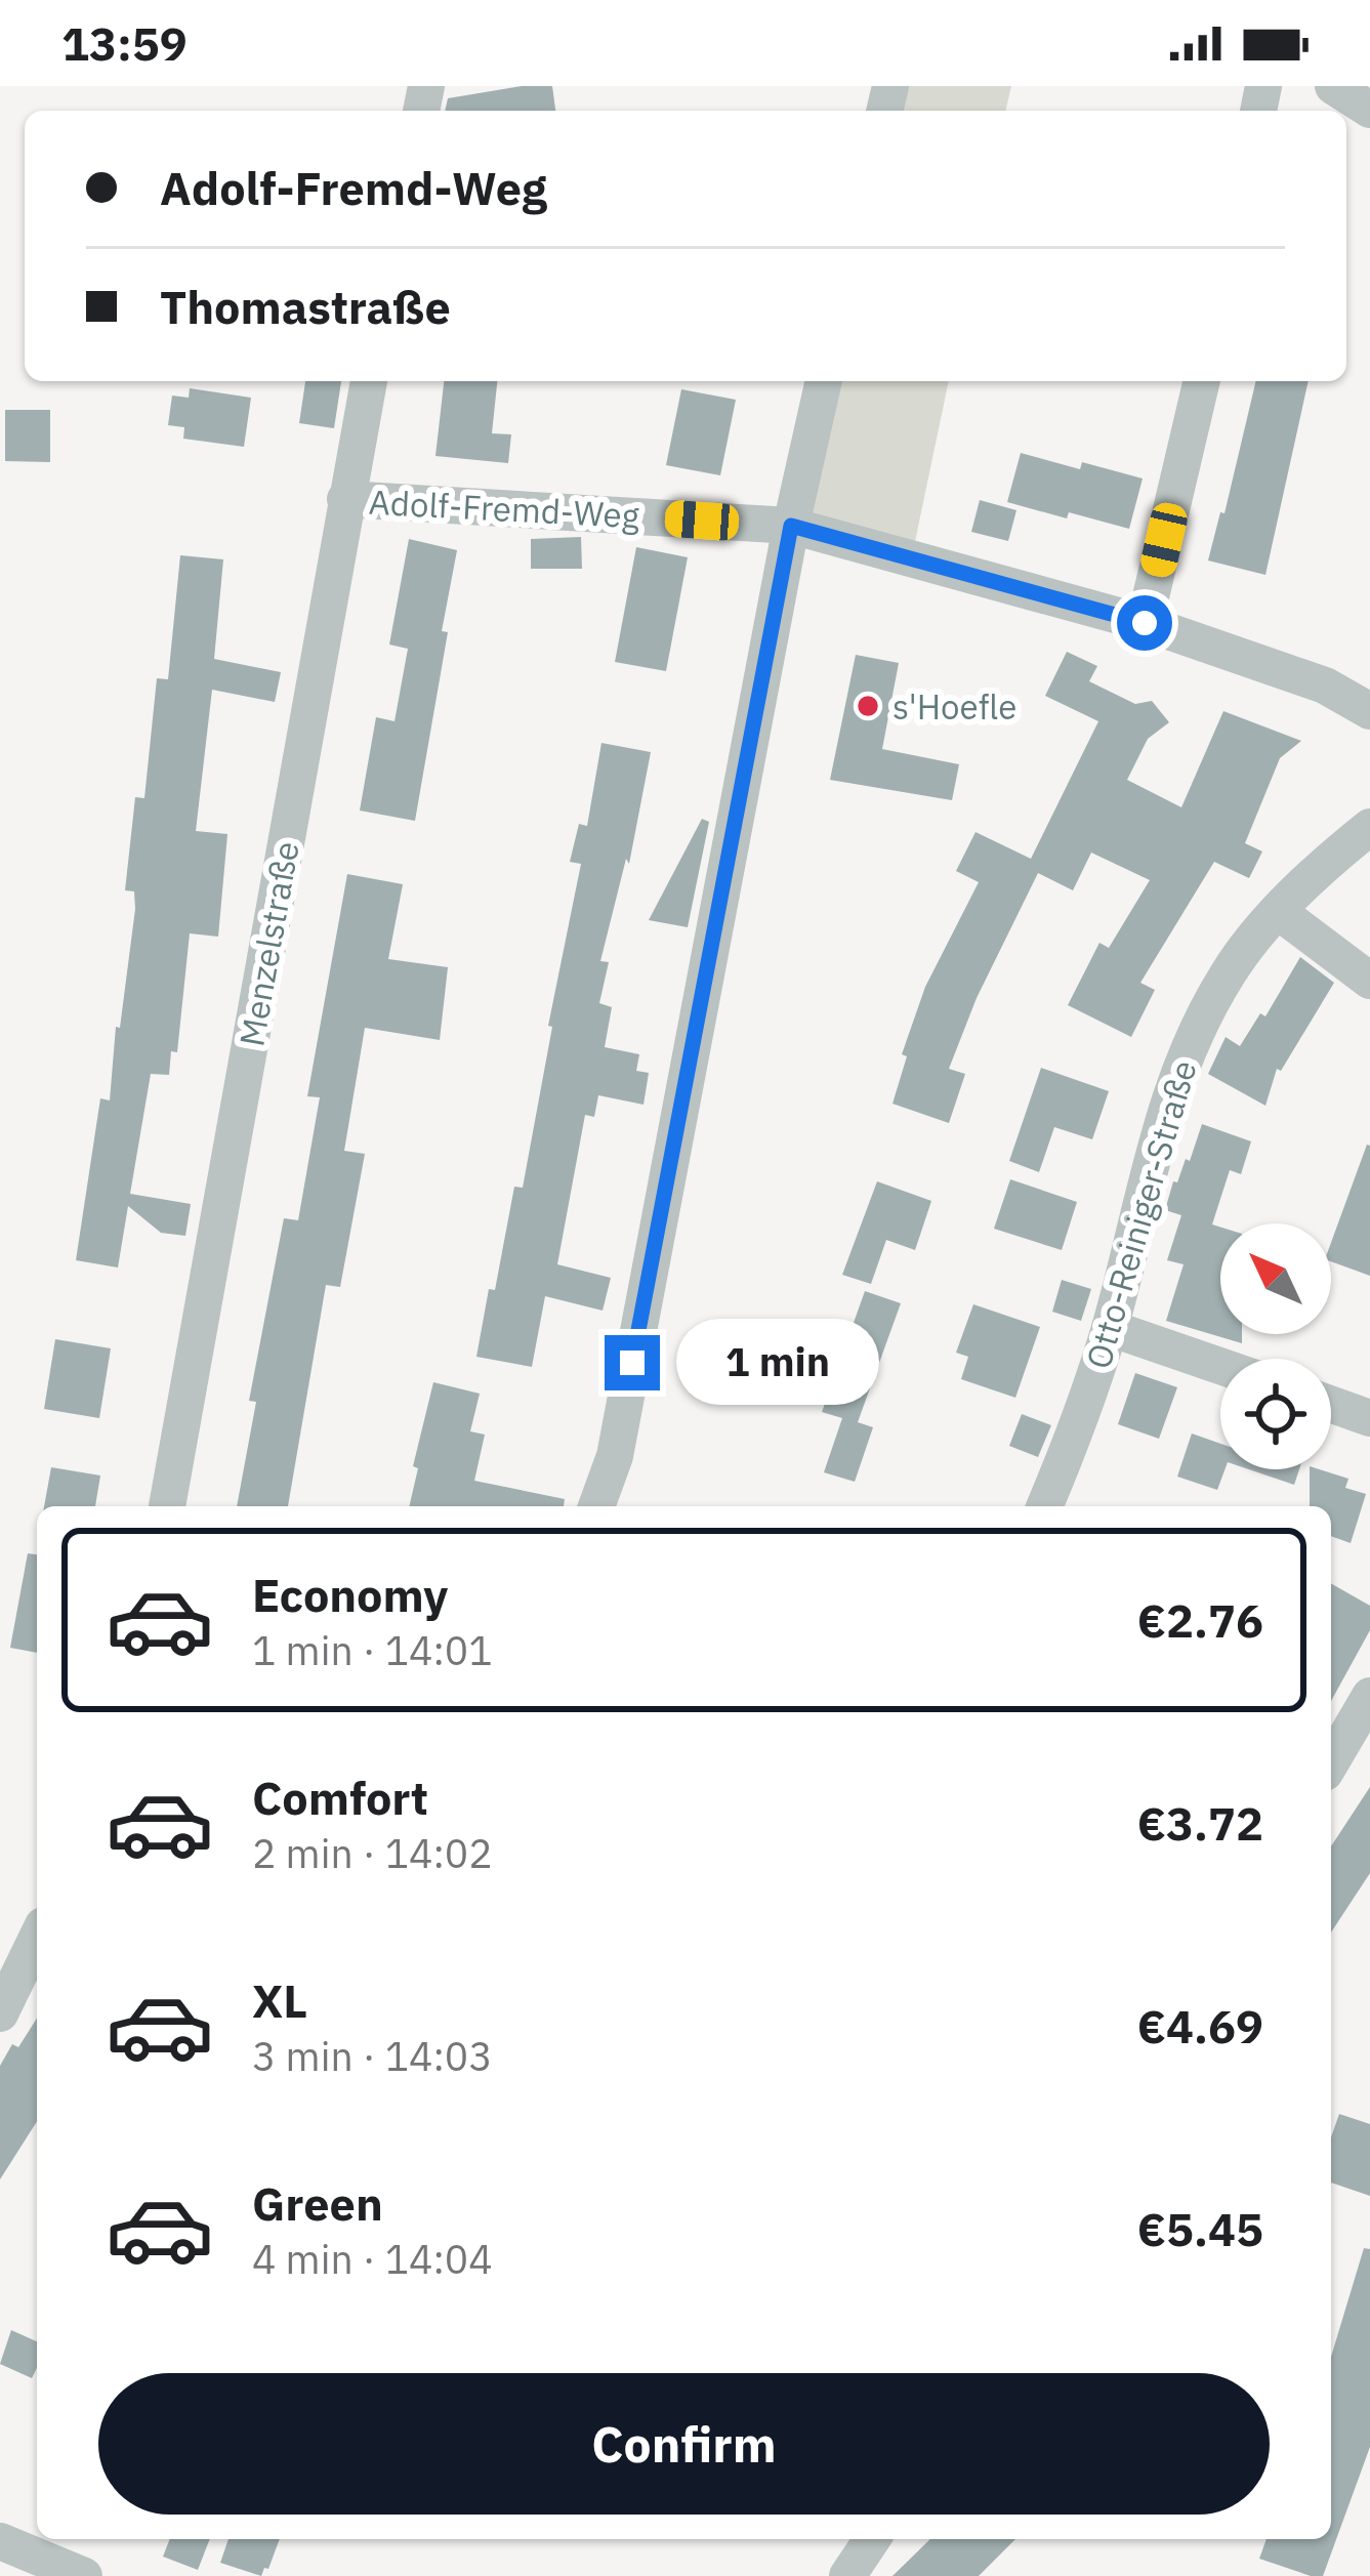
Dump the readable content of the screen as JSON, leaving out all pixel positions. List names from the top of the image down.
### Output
{
  "streets": {
    "street": ["Adolf-Fremd-Weg", "Menzelstraße", "Otto-Reiniger-Straße"]
  },
  "crossings": [
    ["Adolf-Fremd-Weg", "Menzelstraße"]
  ],
  "places": ["s'Hoefle"],
  "north": "top left",
  "page": {
    "status": "13:59",
    "banner": ["Adolf-Fremd-Weg", "Thomastraße"],
    "bubble": "1 min",
    "list": [
      {
        "name": "Economy",
        "note": "1 min · 14:01",
        "value": "€2.76"
      },
      {
        "name": "Comfort",
        "note": "2 min · 14:02",
        "value": "€3.72"
      },
      {
        "name": "XL",
        "note": "3 min · 14:03",
        "value": "€4.69"
      },
      {
        "name": "Green",
        "note": "4 min · 14:04",
        "value": "€5.45"
      }
    ],
    "buttons": "Confirm"
  }
}
